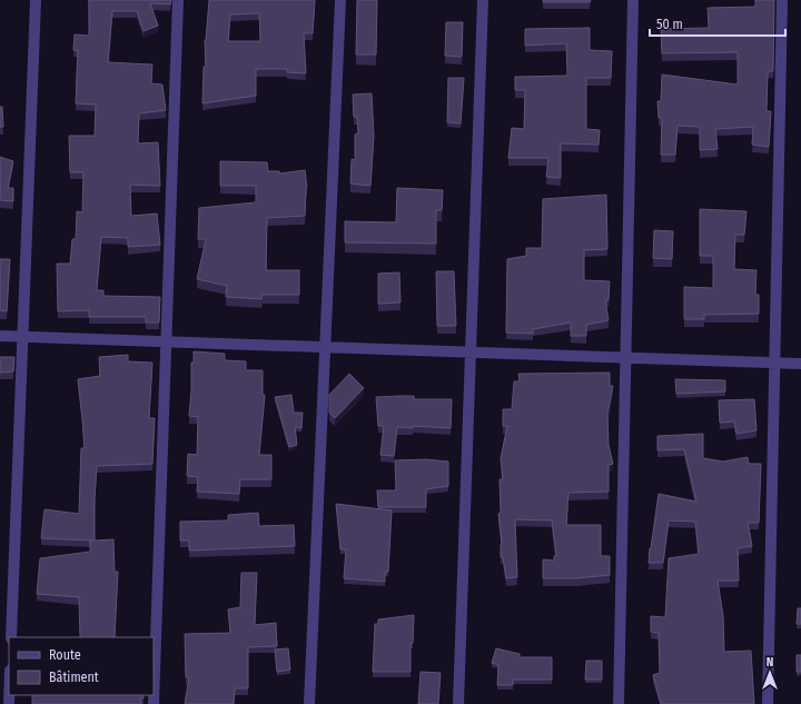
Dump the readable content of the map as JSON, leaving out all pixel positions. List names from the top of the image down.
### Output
{
  "legend": ["Route", "Bâtiment"],
  "scale_bar": "50 m",
  "north": "top"
}
